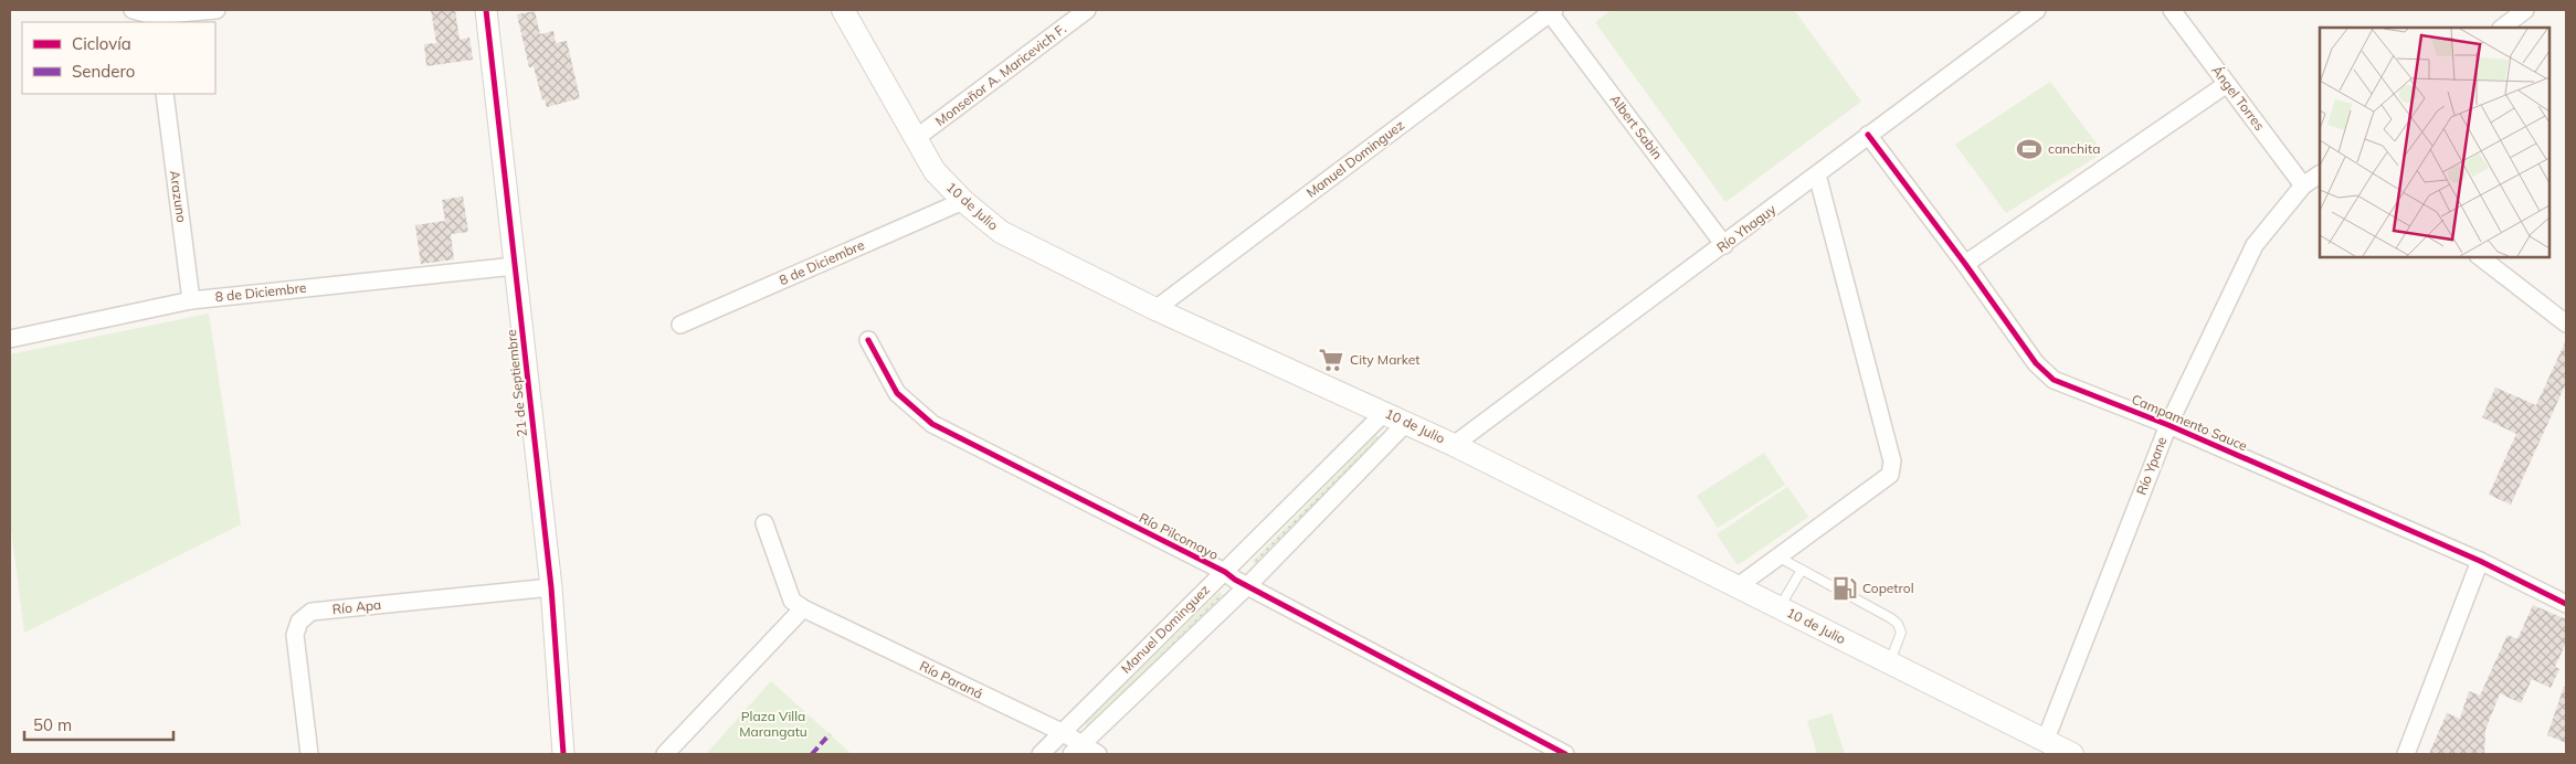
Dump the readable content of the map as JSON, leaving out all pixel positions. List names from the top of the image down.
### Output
{
  "streets": {
    "main road": ["10 de Julio"],
    "street": [
      "Monseñor A. Maricevich F.",
      "Ángel Torres",
      "Albert Sabin",
      "Manuel Dominguez",
      "Arazuno",
      "Río Yhaguy",
      "8 de Diciembre",
      "21 de Septiembre",
      "Campamento Sauce",
      "Río Ypane",
      "Río Pilcomayo",
      "Río Apa",
      "Río Paraná"
    ]
  },
  "crossings": [
    ["Monseñor A. Maricevich F.", "10 de Julio"],
    ["Ángel Torres", "Río Ypane"],
    ["Albert Sabin", "Manuel Dominguez"],
    ["Albert Sabin", "Río Yhaguy"],
    ["Manuel Dominguez", "10 de Julio"],
    ["Manuel Dominguez", "Río Pilcomayo"],
    ["Manuel Dominguez", "Río Paraná"],
    ["Arazuno", "8 de Diciembre"],
    ["10 de Julio", "Río Yhaguy"],
    ["10 de Julio", "8 de Diciembre"],
    ["10 de Julio", "Río Ypane"],
    ["Río Yhaguy", "Campamento Sauce"],
    ["8 de Diciembre", "21 de Septiembre"],
    ["21 de Septiembre", "Río Apa"],
    ["Campamento Sauce", "Río Ypane"]
  ],
  "parks": ["Plaza Villa Marangatu"],
  "places": {
    "sports": ["canchita"],
    "supermarket": ["City Market"],
    "fuel station": ["Copetrol"]
  },
  "legend": ["Ciclovía", "Sendero"],
  "scale_bar": "50 m"
}
